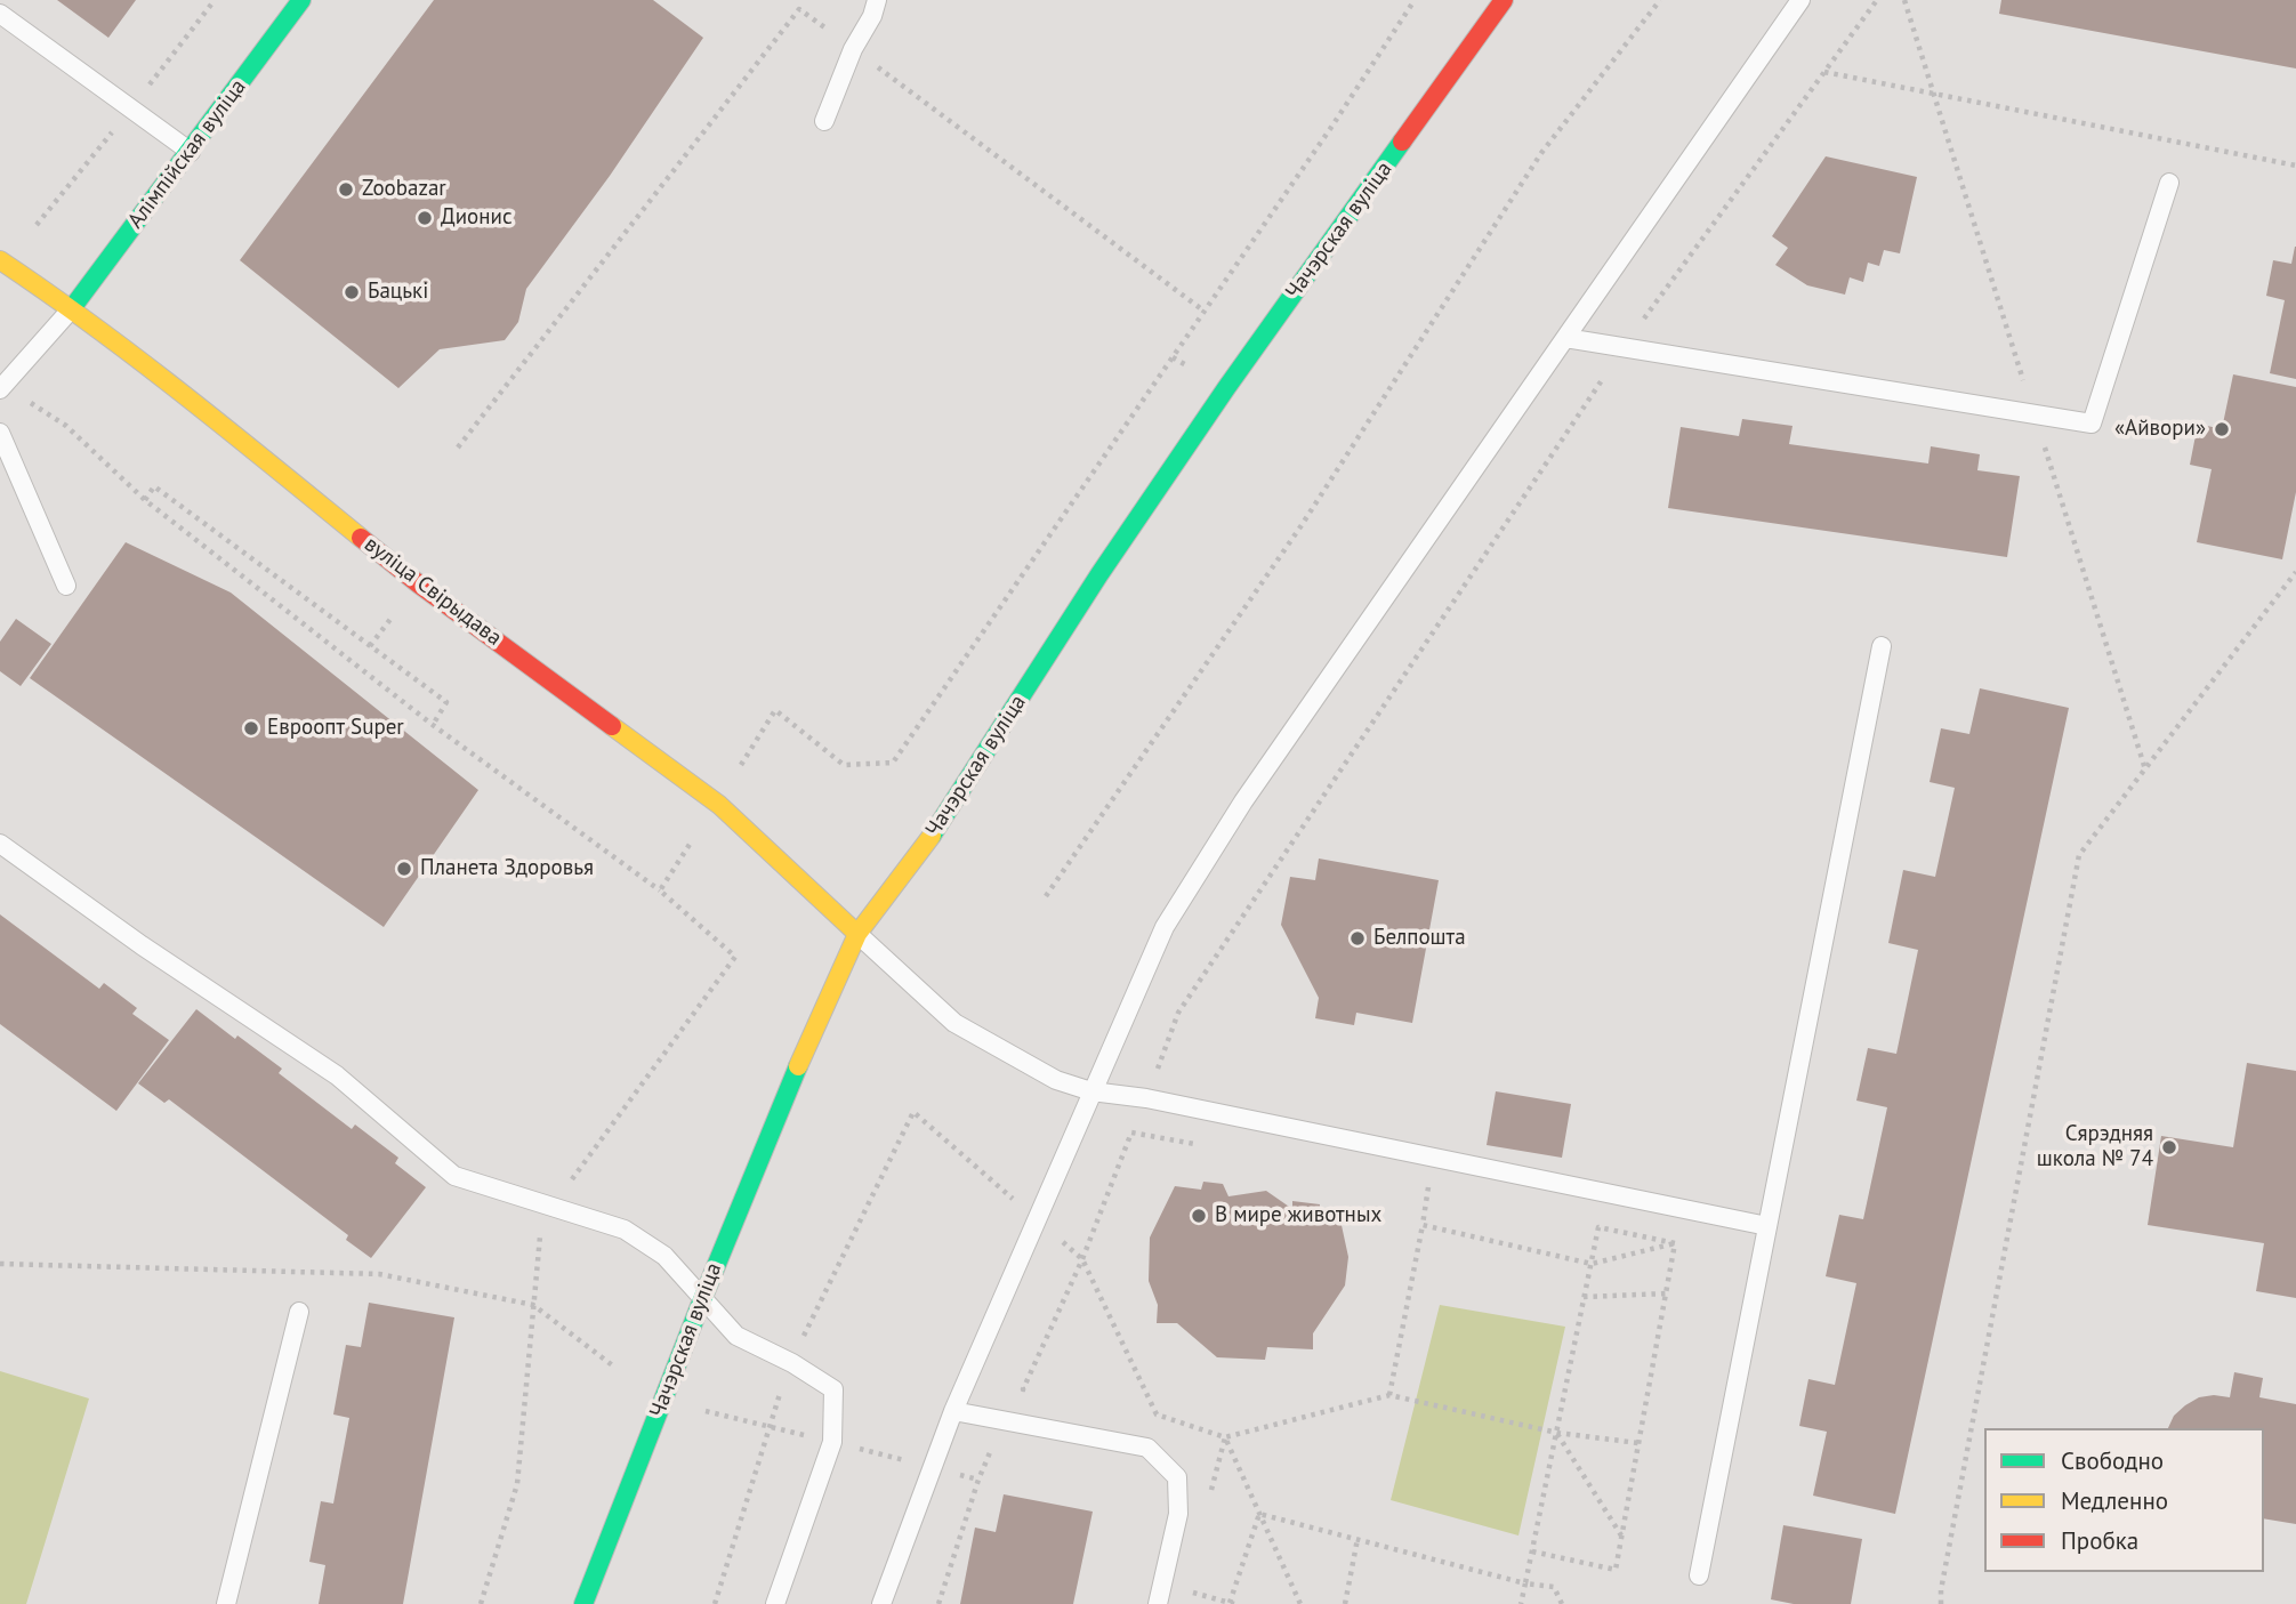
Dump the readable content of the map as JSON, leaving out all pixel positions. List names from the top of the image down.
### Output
{
  "streets": {
    "main road": ["Алімпійская вуліца", "Чачэрская вуліца", "вуліца Свірыдава"]
  },
  "crossings": [
    ["Алімпійская вуліца", "вуліца Свірыдава"],
    ["Чачэрская вуліца", "вуліца Свірыдава"]
  ],
  "places": [
    "Zoobazar",
    "Дионис",
    "Бацькі",
    "«Айвори»",
    "Евроопт Super",
    "Планета Здоровья",
    "Белпошта",
    "Сярэдняя школа № 74",
    "В мире животных"
  ],
  "legend": ["Свободно", "Медленно", "Пробка"]
}
